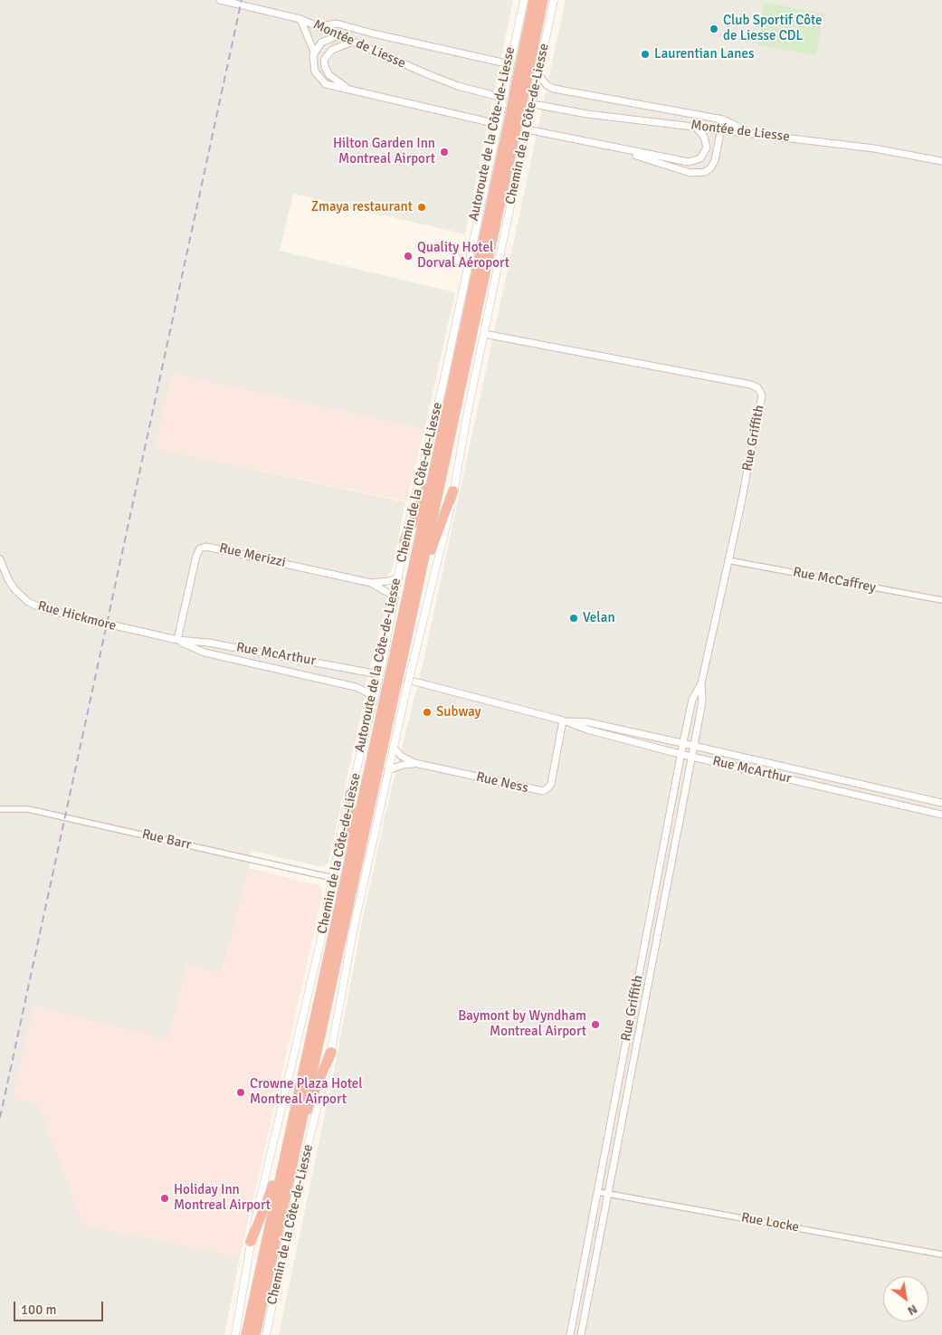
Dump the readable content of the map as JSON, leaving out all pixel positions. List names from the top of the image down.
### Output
{
  "streets": {
    "highway": ["Autoroute de la Côte-de-Liesse"],
    "main road": ["Chemin de la Côte-de-Liesse"],
    "street": [
      "Montée de Liesse",
      "Rue Griffith",
      "Rue Merizzi",
      "Rue McCaffrey",
      "Rue Hickmore",
      "Rue McArthur",
      "Rue Ness",
      "Rue Barr",
      "Rue Locke"
    ]
  },
  "crossings": [
    ["Chemin de la Côte-de-Liesse", "Rue Griffith"],
    ["Chemin de la Côte-de-Liesse", "Rue Merizzi"],
    ["Chemin de la Côte-de-Liesse", "Rue Ness"],
    ["Chemin de la Côte-de-Liesse", "Rue Barr"],
    ["Rue Griffith", "Rue McCaffrey"],
    ["Rue Griffith", "Rue McArthur"],
    ["Rue Griffith", "Rue Locke"],
    ["Rue Merizzi", "Rue Hickmore"],
    ["Rue Merizzi", "Rue McArthur"],
    ["Rue Hickmore", "Rue McArthur"],
    ["Rue McArthur", "Rue Ness"]
  ],
  "places": [
    "Club Sportif Côte de Liesse CDL",
    "Laurentian Lanes",
    "Hilton Garden Inn Montreal Airport",
    "Zmaya restaurant",
    "Quality Hotel Dorval Aéroport",
    "Velan",
    "Subway",
    "Baymont by Wyndham Montreal Airport",
    "Crowne Plaza Hotel Montreal Airport",
    "Holiday Inn Montreal Airport"
  ],
  "scale_bar": "100 m",
  "north": "bottom right"
}
